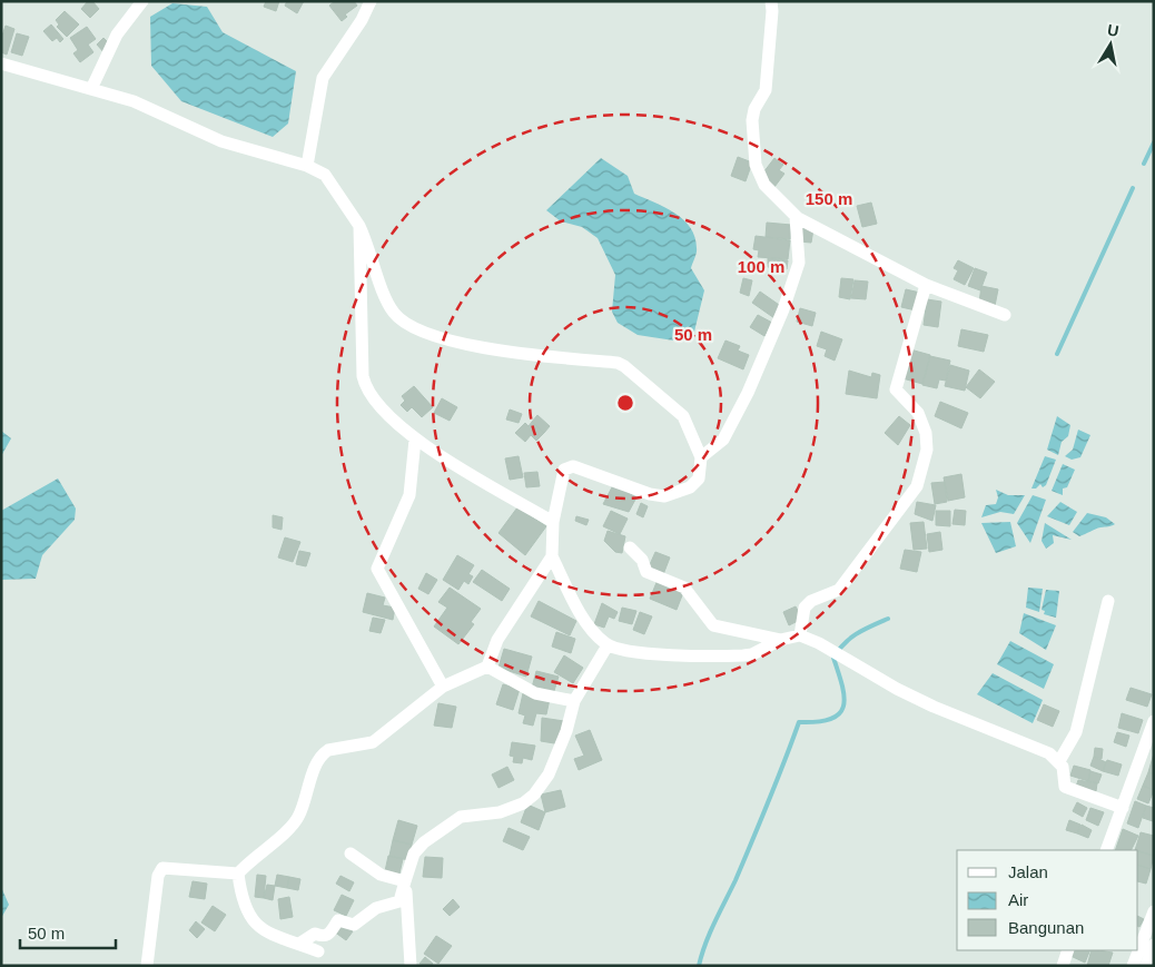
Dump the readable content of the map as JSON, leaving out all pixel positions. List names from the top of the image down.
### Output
{
  "legend": ["Jalan", "Air", "Bangunan"],
  "scale_bar": "50 m",
  "north": "top",
  "rings": ["150 m", "100 m", "50 m"]
}
